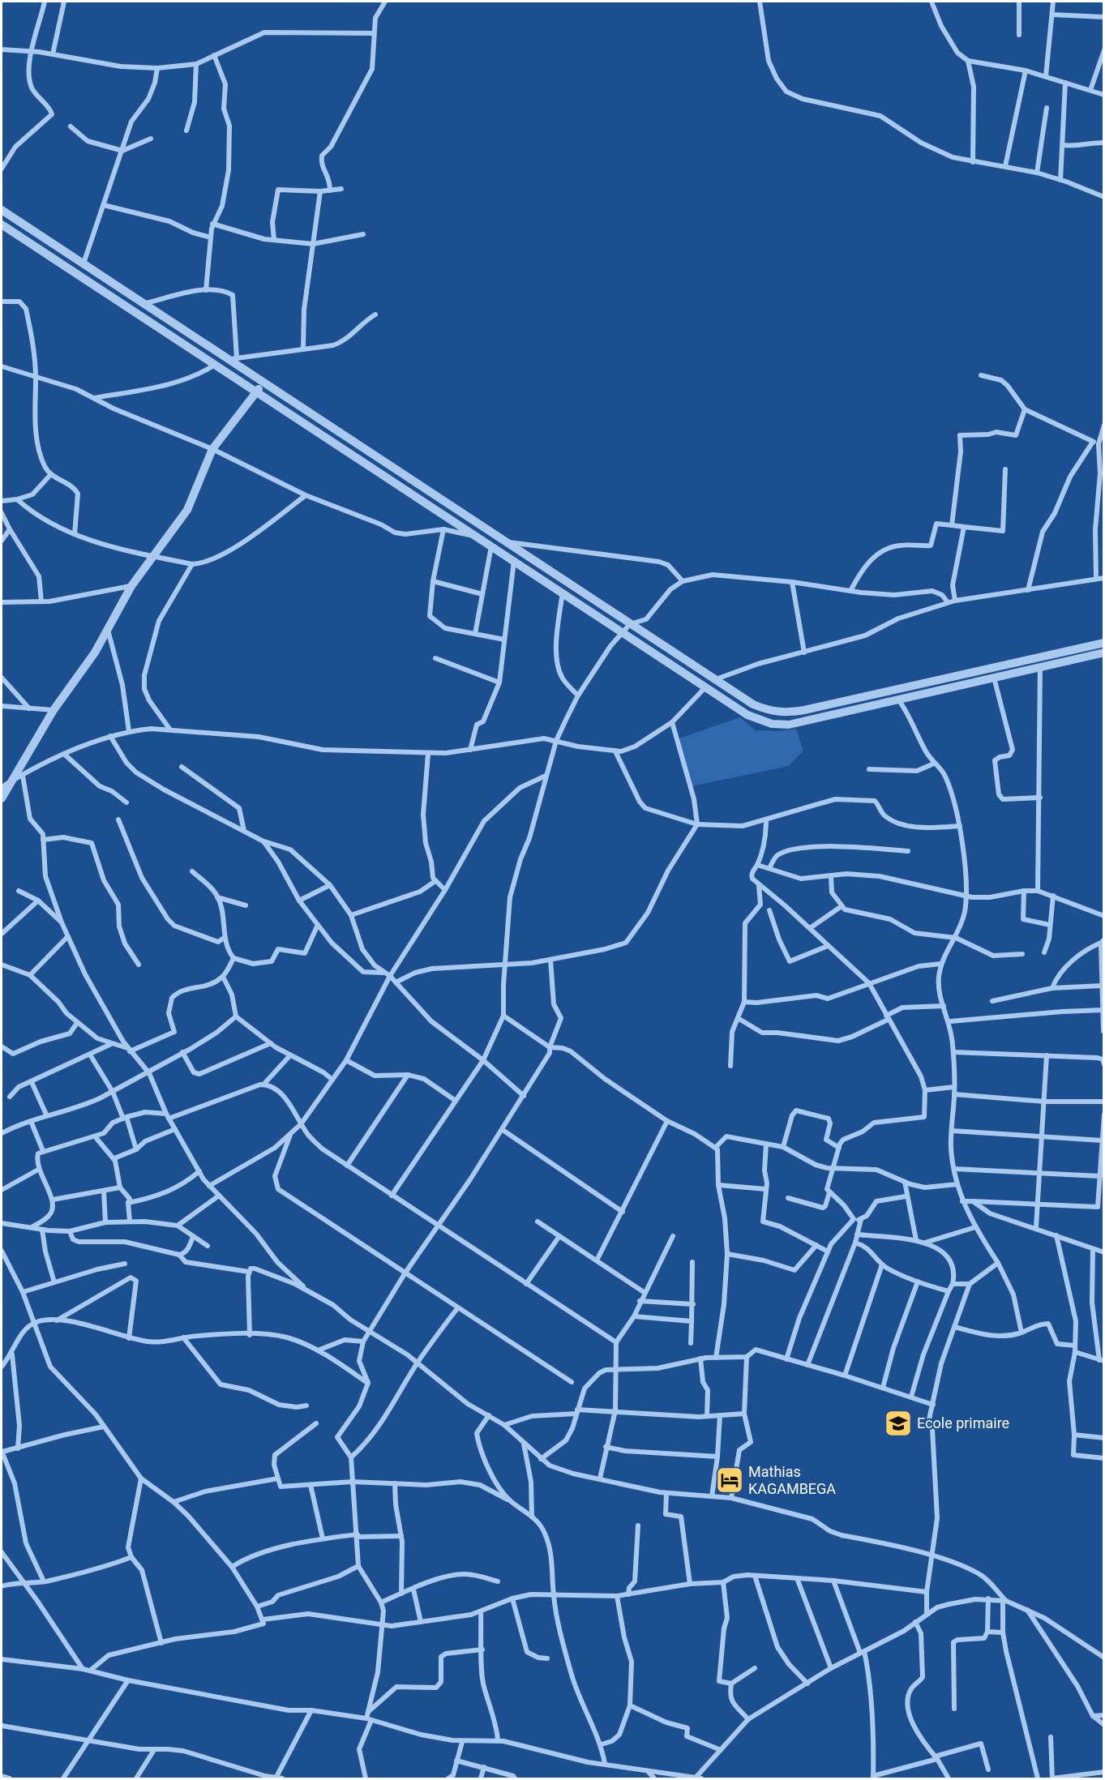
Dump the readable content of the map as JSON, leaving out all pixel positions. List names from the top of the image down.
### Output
{
  "places": {
    "school or university": ["Ecole primaire"],
    "hotel": ["Mathias KAGAMBEGA"]
  }
}
